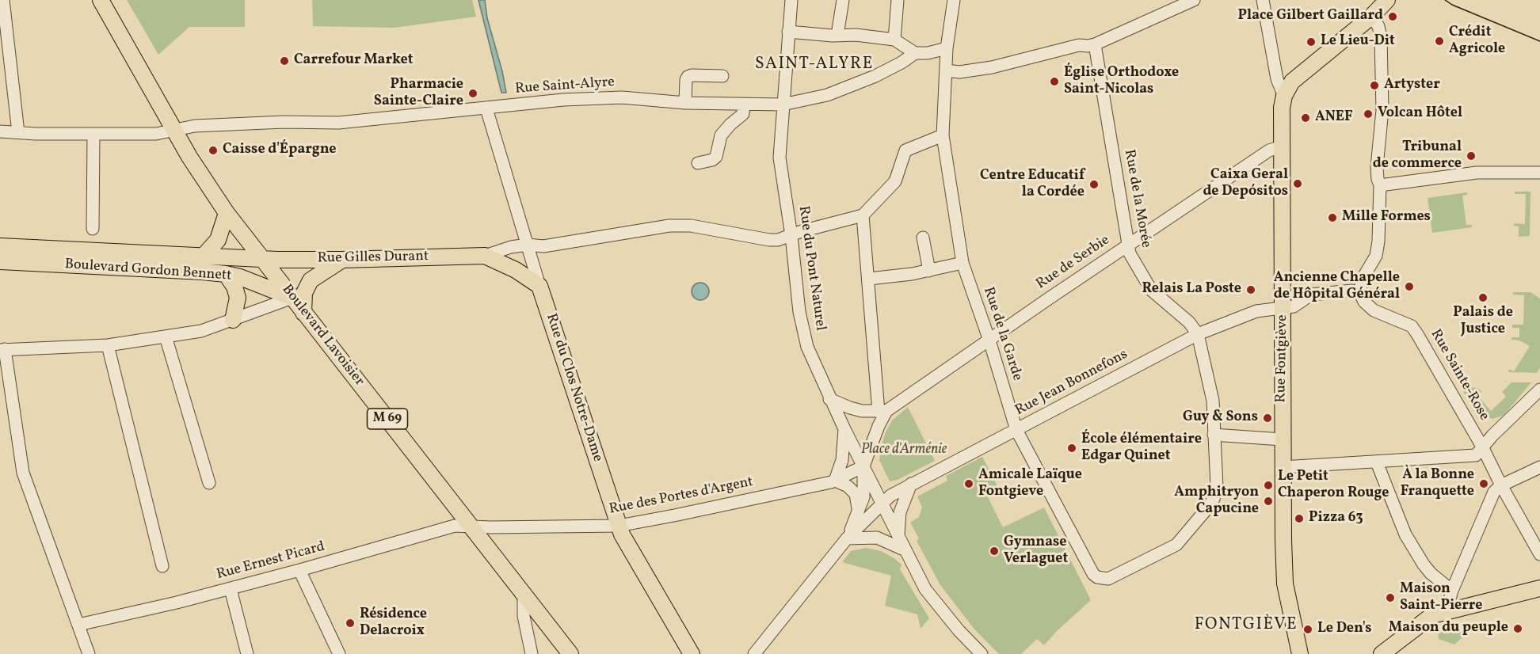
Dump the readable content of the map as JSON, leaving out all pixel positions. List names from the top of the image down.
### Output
{
  "streets": {
    "main road": [
      "Rue Gilles Durant",
      "Boulevard Gordon Bennett",
      "Boulevard Lavoisier",
      "Rue Fontgiève",
      "Rue du Clos Notre-Dame",
      "M 69"
    ],
    "street": [
      "Rue Saint-Alyre",
      "Rue de la Morée",
      "Rue de Serbie",
      "Rue du Pont Naturel",
      "Rue de la Garde",
      "Rue Sainte-Rose",
      "Rue Jean Bonnefons",
      "Rue des Portes d'Argent",
      "Rue Ernest Picard"
    ]
  },
  "crossings": [
    ["Rue Saint-Alyre", "Rue du Pont Naturel"],
    ["Rue Saint-Alyre", "Rue de la Garde"],
    ["Rue Saint-Alyre", "Boulevard Lavoisier"],
    ["Rue Saint-Alyre", "Rue du Clos Notre-Dame"],
    ["Rue de la Morée", "Rue de Serbie"],
    ["Rue de la Morée", "Rue Jean Bonnefons"],
    ["Rue Gilles Durant", "Rue du Pont Naturel"],
    ["Rue Gilles Durant", "Boulevard Gordon Bennett"],
    ["Rue Gilles Durant", "Boulevard Lavoisier"],
    ["Rue Gilles Durant", "Rue du Clos Notre-Dame"],
    ["Rue de Serbie", "Rue du Pont Naturel"],
    ["Rue de Serbie", "Rue de la Garde"],
    ["Rue de Serbie", "Rue Fontgiève"],
    ["Rue de Serbie", "Rue des Portes d'Argent"],
    ["Rue du Pont Naturel", "Rue Jean Bonnefons"],
    ["Rue du Pont Naturel", "Rue des Portes d'Argent"],
    ["Boulevard Gordon Bennett", "Boulevard Lavoisier"],
    ["Rue de la Garde", "Rue Jean Bonnefons"],
    ["Boulevard Lavoisier", "Rue des Portes d'Argent"],
    ["Boulevard Lavoisier", "Rue Ernest Picard"],
    ["Rue Fontgiève", "Rue Jean Bonnefons"],
    ["Rue Sainte-Rose", "Rue Jean Bonnefons"],
    ["Rue du Clos Notre-Dame", "Rue des Portes d'Argent"],
    ["Rue des Portes d'Argent", "Rue Ernest Picard"]
  ],
  "districts": ["SAINT-ALYRE", "FONTGIÈVE"],
  "parks": ["Place d'Arménie"],
  "places": [
    "Place Gilbert Gaillard",
    "Crédit Agricole",
    "Le Lieu-Dit",
    "Carrefour Market",
    "Église Orthodoxe Saint-Nicolas",
    "Artyster",
    "Pharmacie Sainte-Claire",
    "Volcan Hôtel",
    "ANEF",
    "Caisse d'Épargne",
    "Tribunal de commerce",
    "Caixa Geral de Depósitos",
    "Centre Educatif la Cordée",
    "Mille Formes",
    "Ancienne Chapelle de Hôpital Général",
    "Relais La Poste",
    "Palais de Justice",
    "Guy & Sons",
    "École élémentaire Edgar Quinet",
    "Amicale Laïque Fontgieve",
    "À la Bonne Franquette",
    "Le Petit Chaperon Rouge",
    "Amphitryon Capucine",
    "Pizza 63",
    "Gymnase Verlaguet",
    "Maison Saint-Pierre",
    "Résidence Delacroix",
    "Maison du peuple",
    "Le Den's"
  ]
}
